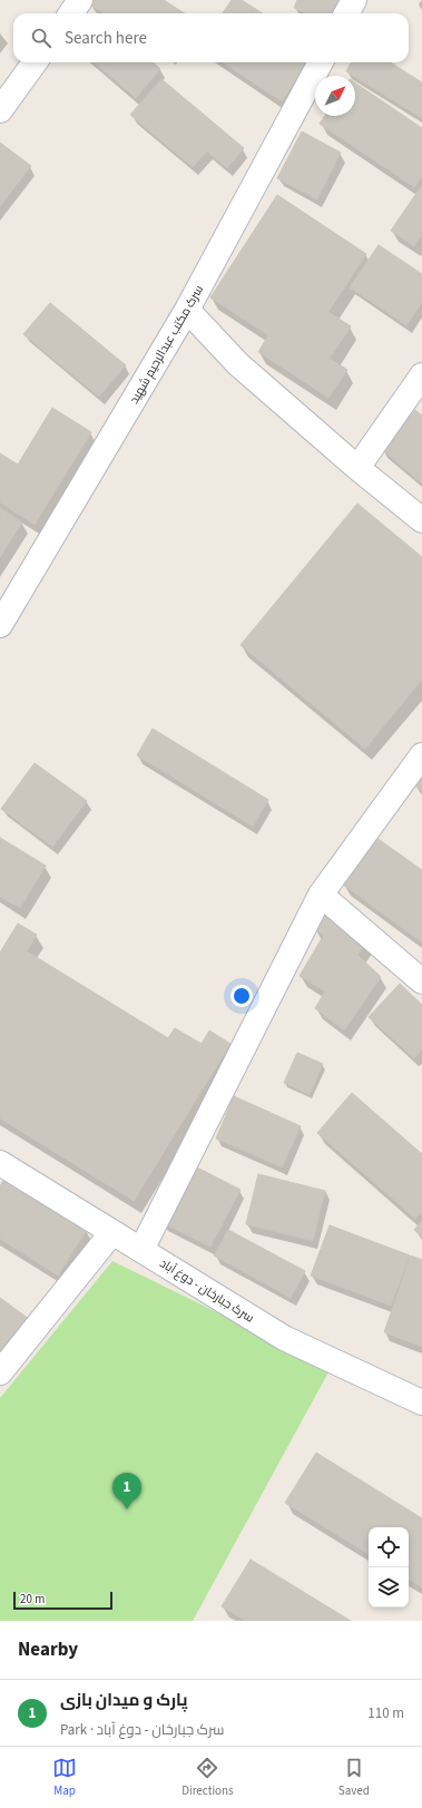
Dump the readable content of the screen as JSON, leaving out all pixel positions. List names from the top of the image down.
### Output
{
  "streets": {
    "street": ["سرک مکتب عبدالرحیم شهید", "سرک جبارخان - دوغ آباد"]
  },
  "scale_bar": "20 m",
  "north": "top right",
  "page": {
    "search": "Search here",
    "pins": "1",
    "scale": "20 m",
    "heading": "Nearby",
    "list": [
      {
        "mark": "1",
        "name": "پارک و میدان بازی",
        "note": "Park · سرک جبارخان - دوغ آباد",
        "value": "110 m"
      }
    ],
    "nav": ["Map", "Directions", "Saved"]
  }
}
